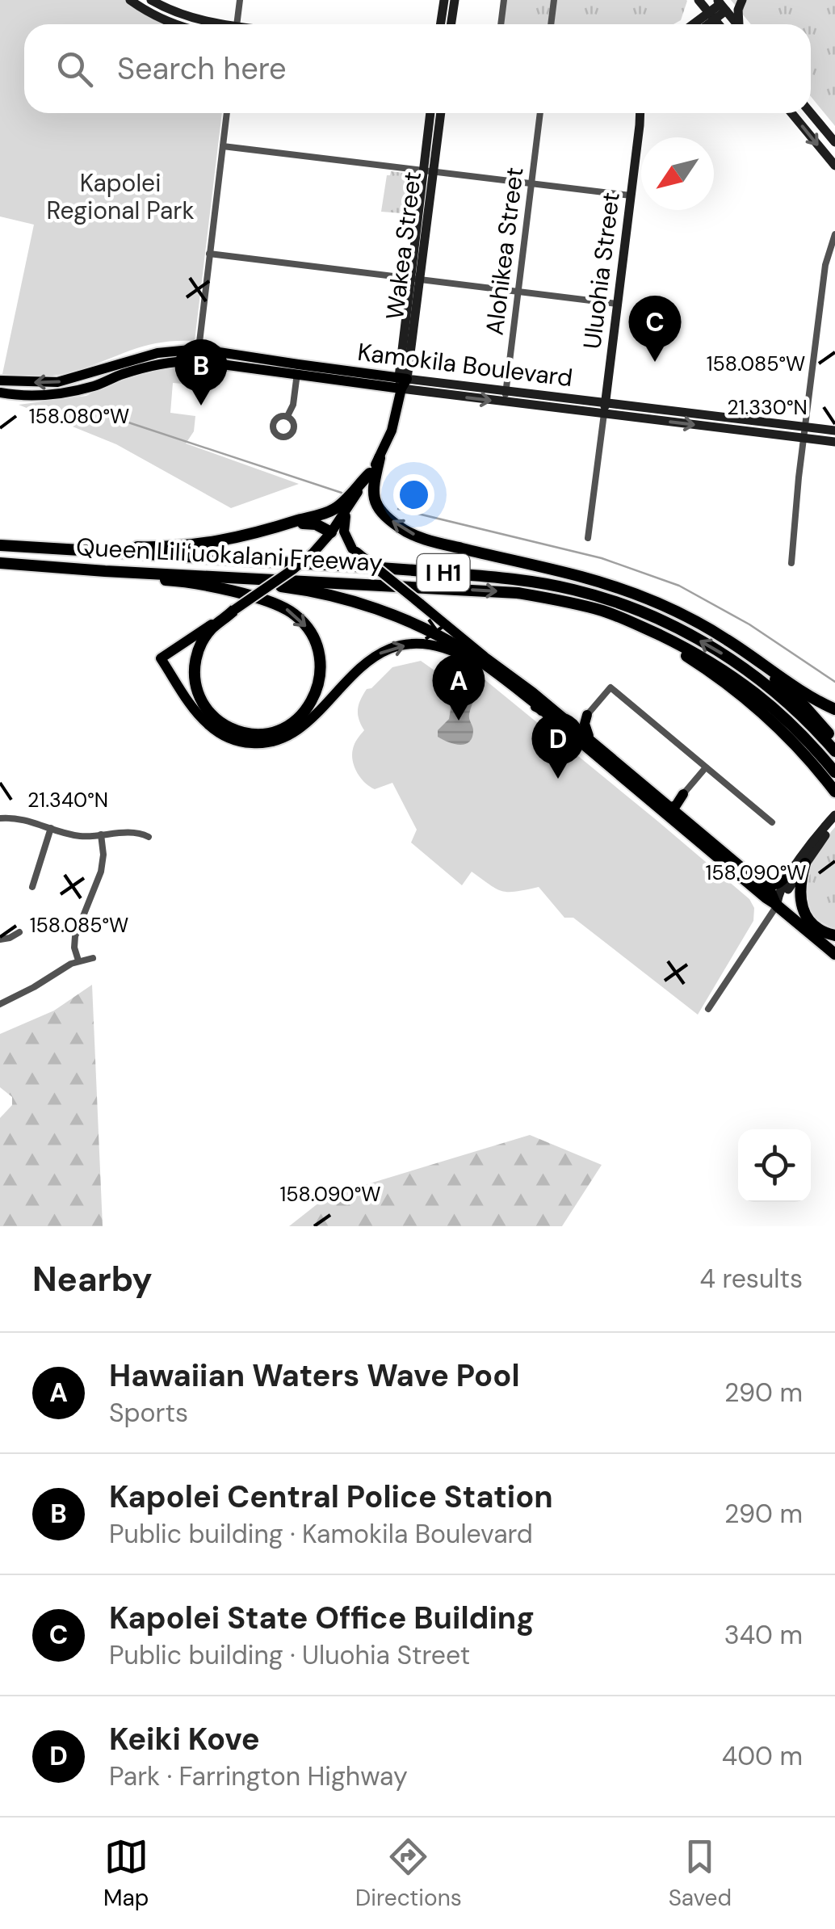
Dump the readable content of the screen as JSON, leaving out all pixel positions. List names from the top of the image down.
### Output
{
  "streets": {
    "highway": ["Queen Liliʻuokalani Freeway", "I H1"],
    "main road": ["Wakea Street", "Uluohia Street", "Kamokila Boulevard"],
    "street": ["Alohikea Street"]
  },
  "crossings": [
    ["Wakea Street", "Kamokila Boulevard"],
    ["Alohikea Street", "Kamokila Boulevard"],
    ["Uluohia Street", "Kamokila Boulevard"]
  ],
  "parks": ["Kapolei Regional Park"],
  "north": "bottom left",
  "page": {
    "search": "Search here",
    "pins": [
      "C",
      "B",
      "A",
      "D"
    ],
    "heading": ["Nearby", "4 results"],
    "list": [
      {
        "mark": "A",
        "name": "Hawaiian Waters Wave Pool",
        "note": "Sports",
        "value": "290 m"
      },
      {
        "mark": "B",
        "name": "Kapolei Central Police Station",
        "note": "Public building · Kamokila Boulevard",
        "value": "290 m"
      },
      {
        "mark": "C",
        "name": "Kapolei State Office Building",
        "note": "Public building · Uluohia Street",
        "value": "340 m"
      },
      {
        "mark": "D",
        "name": "Keiki Kove",
        "note": "Park · Farrington Highway",
        "value": "400 m"
      }
    ],
    "nav": ["Map", "Directions", "Saved"]
  },
  "coordinates": [
    "158.085°W",
    "21.330°N",
    "158.080°W",
    "21.340°N",
    "158.090°W"
  ]
}
